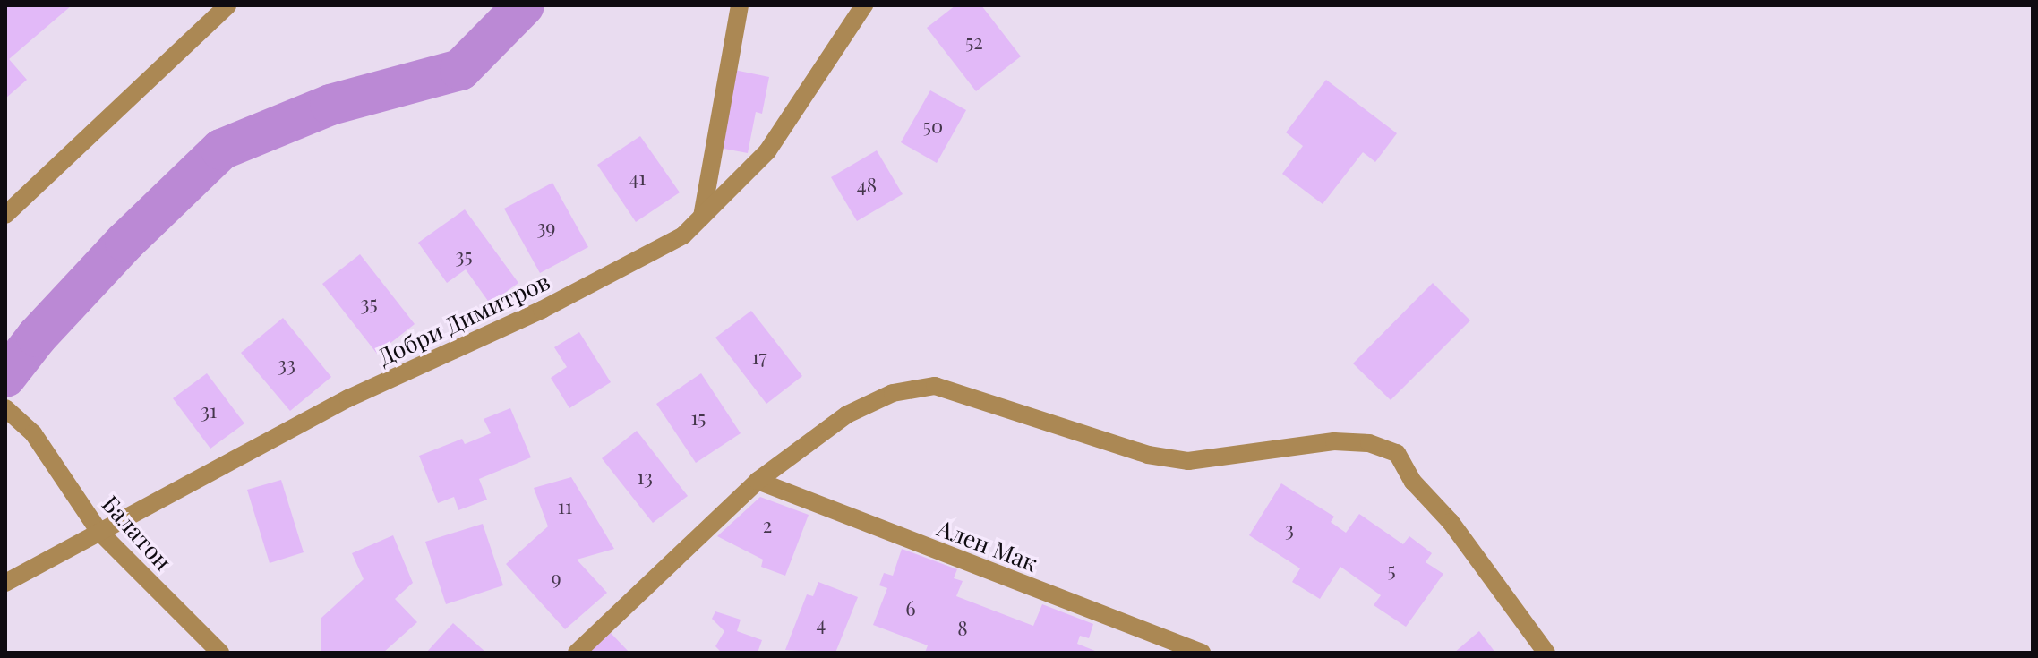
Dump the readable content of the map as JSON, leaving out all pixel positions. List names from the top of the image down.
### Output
{
  "streets": {
    "street": ["Добри Димитров", "Балатон", "Ален Мак"]
  },
  "crossings": [
    ["Добри Димитров", "Балатон"]
  ],
  "house_numbers": [
    "52",
    "50",
    "41",
    "48",
    "39",
    "35",
    "35",
    "17",
    "33",
    "31",
    "15",
    "13",
    "11",
    "2",
    "3",
    "5",
    "9",
    "6",
    "4",
    "8"
  ]
}
